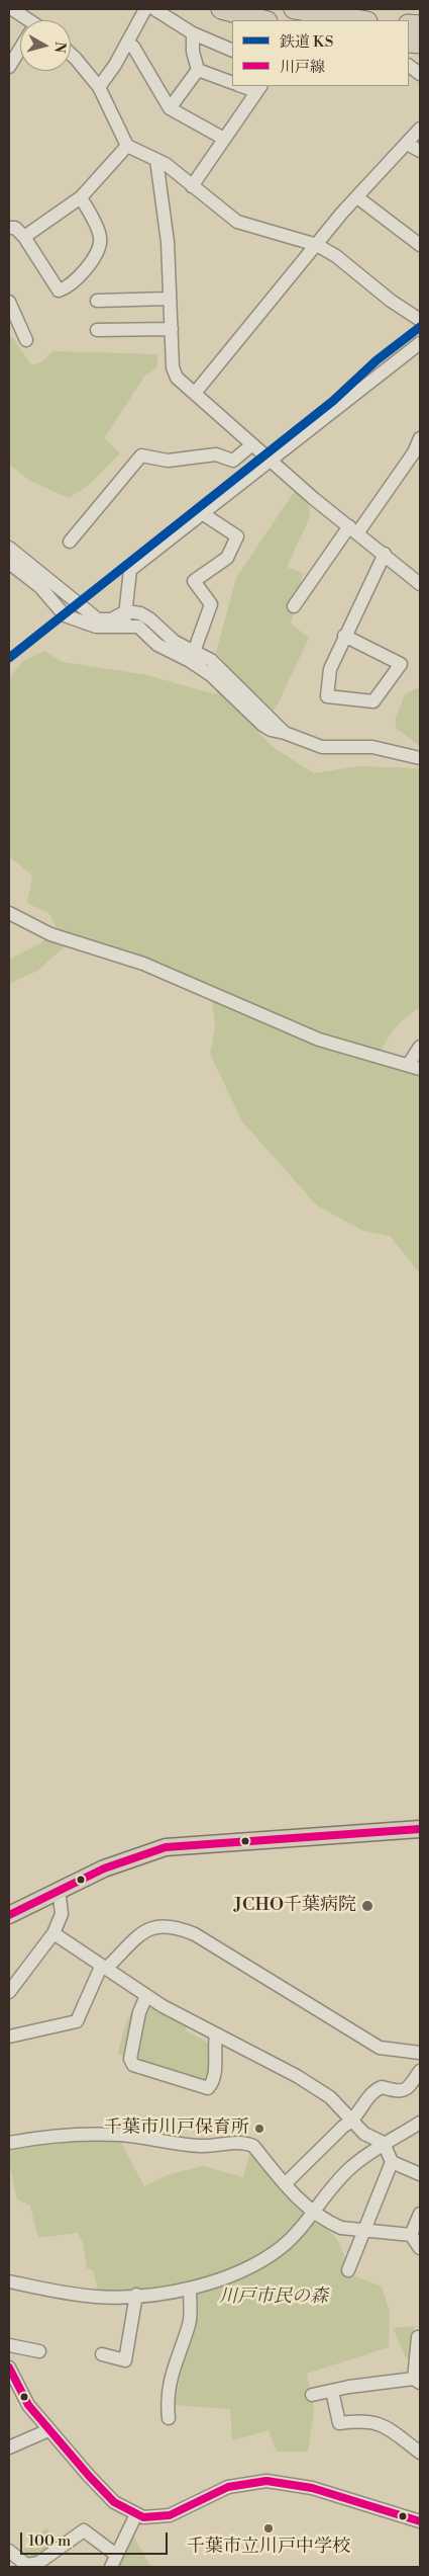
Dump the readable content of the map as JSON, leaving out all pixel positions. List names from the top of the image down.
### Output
{
  "parks": ["川戸市民の森"],
  "places": ["JCHO千葉病院", "千葉市川戸保育所", "千葉市立川戸中学校"],
  "lines": ["rail line KS", "transit line 川戸線"],
  "legend": ["鉄道 KS", "川戸線"],
  "scale_bar": "100 m",
  "north": "right"
}
